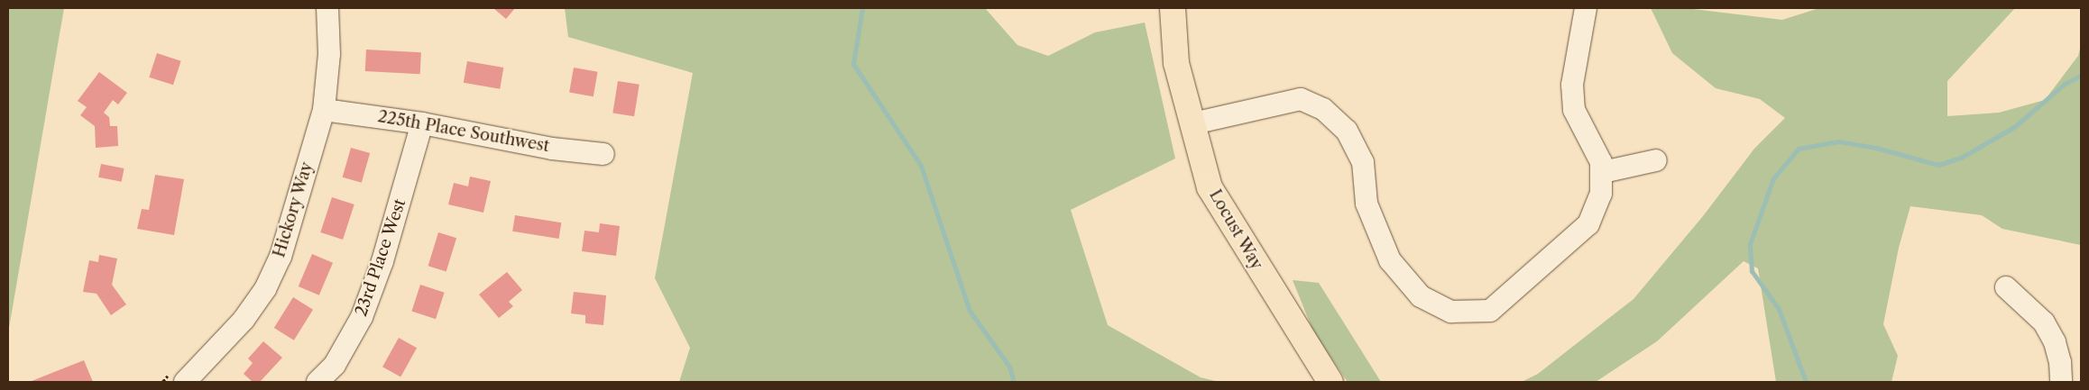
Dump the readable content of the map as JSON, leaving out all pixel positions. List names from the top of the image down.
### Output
{
  "streets": {
    "main road": ["Locust Way"],
    "street": ["225th Place Southwest", "Hickory Way", "23rd Place West"]
  },
  "crossings": [
    ["225th Place Southwest", "Hickory Way"],
    ["225th Place Southwest", "23rd Place West"]
  ]
}
